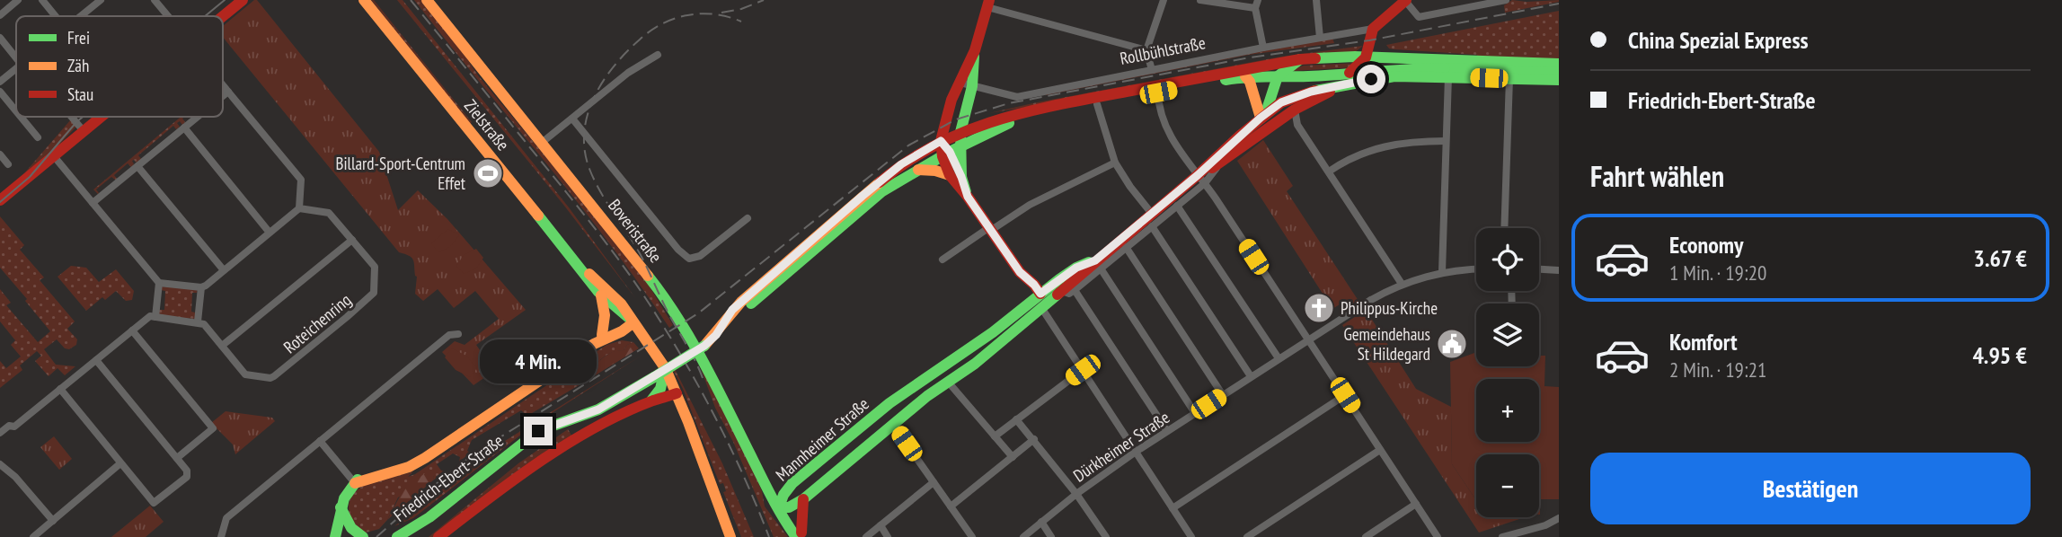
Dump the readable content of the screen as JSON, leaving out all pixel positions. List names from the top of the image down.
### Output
{
  "streets": {
    "main road": [
      "Rollbühlstraße",
      "Zielstraße",
      "Boveristraße",
      "Mannheimer Straße",
      "Friedrich-Ebert-Straße"
    ],
    "street": ["Roteichenring", "Dürkheimer Straße"]
  },
  "crossings": [
    ["Zielstraße", "Friedrich-Ebert-Straße"],
    ["Boveristraße", "Mannheimer Straße"]
  ],
  "places": {
    "sports": ["Billard-Sport-Centrum Effet"],
    "church": ["Philippus-Kirche"],
    "public building": ["Gemeindehaus St Hildegard"]
  },
  "legend": ["Frei", "Zäh", "Stau"],
  "page": {
    "banner": ["China Spezial Express", "Friedrich-Ebert-Straße"],
    "heading": "Fahrt wählen",
    "list": [
      {
        "name": "Economy",
        "note": "1 Min. · 19:20",
        "value": "3.67 €"
      },
      {
        "name": "Komfort",
        "note": "2 Min. · 19:21",
        "value": "4.95 €"
      }
    ],
    "map_buttons": ["+", "−"],
    "bubble": "4 Min.",
    "buttons": "Bestätigen"
  }
}
